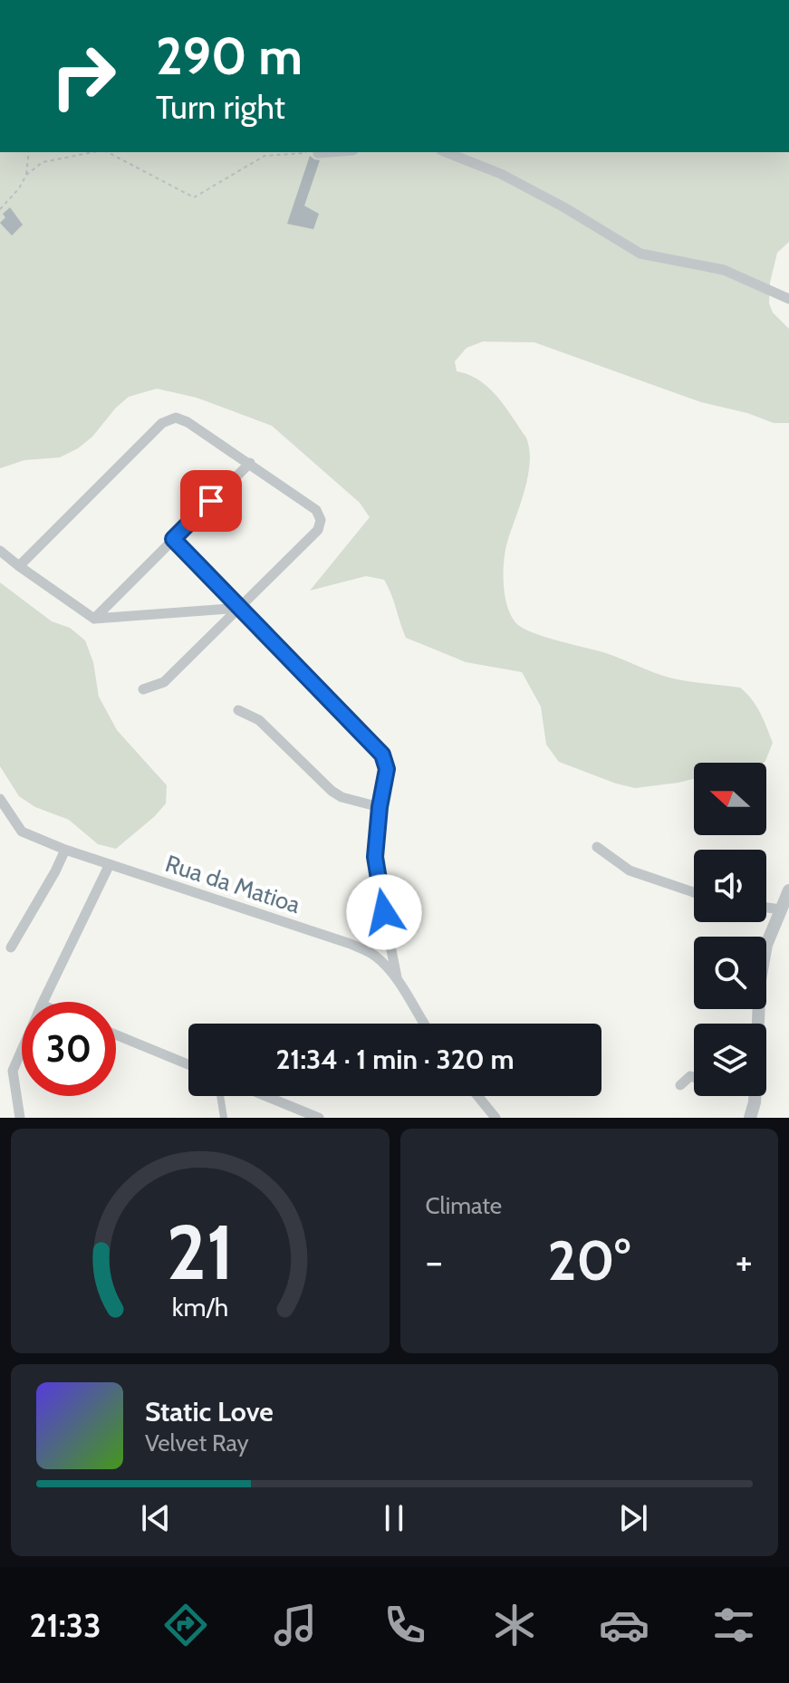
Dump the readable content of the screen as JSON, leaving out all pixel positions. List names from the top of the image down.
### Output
{
  "streets": {
    "street": ["Rua da Matioa"]
  },
  "north": "left",
  "page": {
    "turn": ["290 m", "Turn right"],
    "limit": "30",
    "trip": "21:34 · 1 min · 320 m",
    "tile": "Climate",
    "heat": ["−", "20°", "+"],
    "song": ["Static Love", "Velvet Ray"],
    "tabs": "21:33",
    "gauge": ["21", "km/h"]
  }
}
